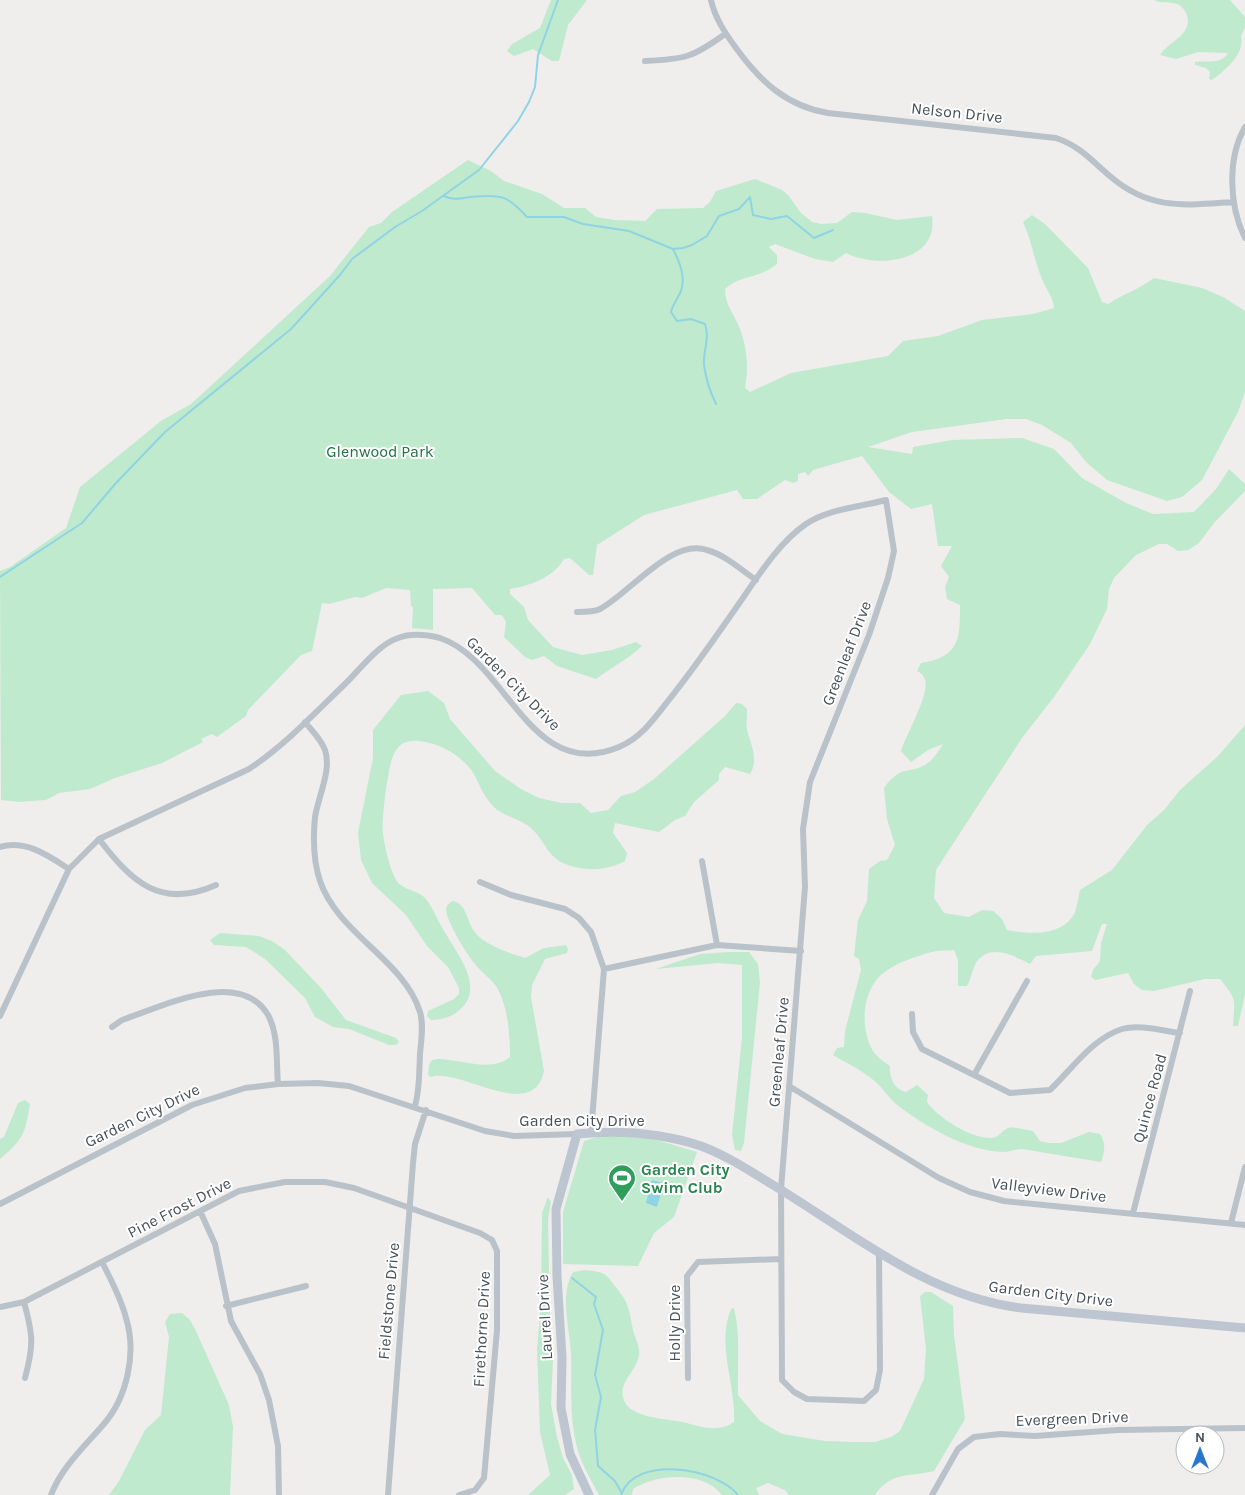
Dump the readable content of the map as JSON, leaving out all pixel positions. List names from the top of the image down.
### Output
{
  "streets": {
    "street": [
      "Nelson Drive",
      "Greenleaf Drive",
      "Garden City Drive",
      "Quince Road",
      "Valleyview Drive",
      "Pine Frost Drive",
      "Fieldstone Drive",
      "Laurel Drive",
      "Holly Drive",
      "Firethorne Drive",
      "Evergreen Drive"
    ]
  },
  "crossings": [
    ["Greenleaf Drive", "Garden City Drive"],
    ["Greenleaf Drive", "Valleyview Drive"],
    ["Greenleaf Drive", "Holly Drive"],
    ["Garden City Drive", "Fieldstone Drive"],
    ["Garden City Drive", "Laurel Drive"],
    ["Quince Road", "Valleyview Drive"],
    ["Pine Frost Drive", "Fieldstone Drive"],
    ["Pine Frost Drive", "Firethorne Drive"],
    ["Fieldstone Drive", "Firethorne Drive"]
  ],
  "parks": ["Glenwood Park"],
  "places": {
    "sports": ["Garden City Swim Club"]
  },
  "north": "top"
}
